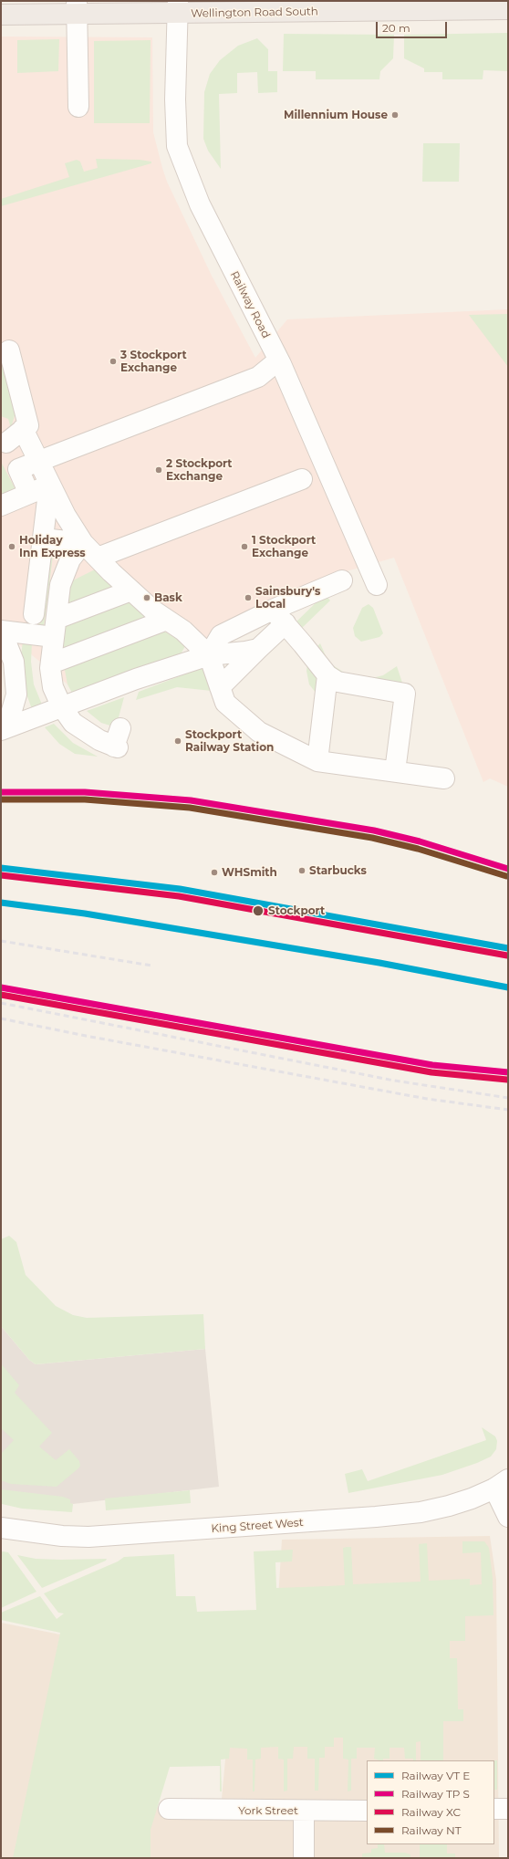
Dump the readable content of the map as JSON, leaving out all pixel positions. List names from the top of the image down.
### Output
{
  "streets": {
    "highway": ["Wellington Road South"],
    "street": ["Railway Road", "King Street West", "York Street"]
  },
  "crossings": [
    ["Wellington Road South", "Railway Road"]
  ],
  "places": [
    "Millennium House",
    "3 Stockport Exchange",
    "2 Stockport Exchange",
    "Holiday Inn Express",
    "1 Stockport Exchange",
    "Bask",
    "Sainsbury's Local",
    "Stockport Railway Station",
    "Starbucks",
    "WHSmith",
    "Stockport"
  ],
  "lines": ["rail line NT", "rail line XC"],
  "legend": [
    "Railway VT E",
    "Railway TP S",
    "Railway XC",
    "Railway NT"
  ],
  "scale_bar": "20 m"
}
